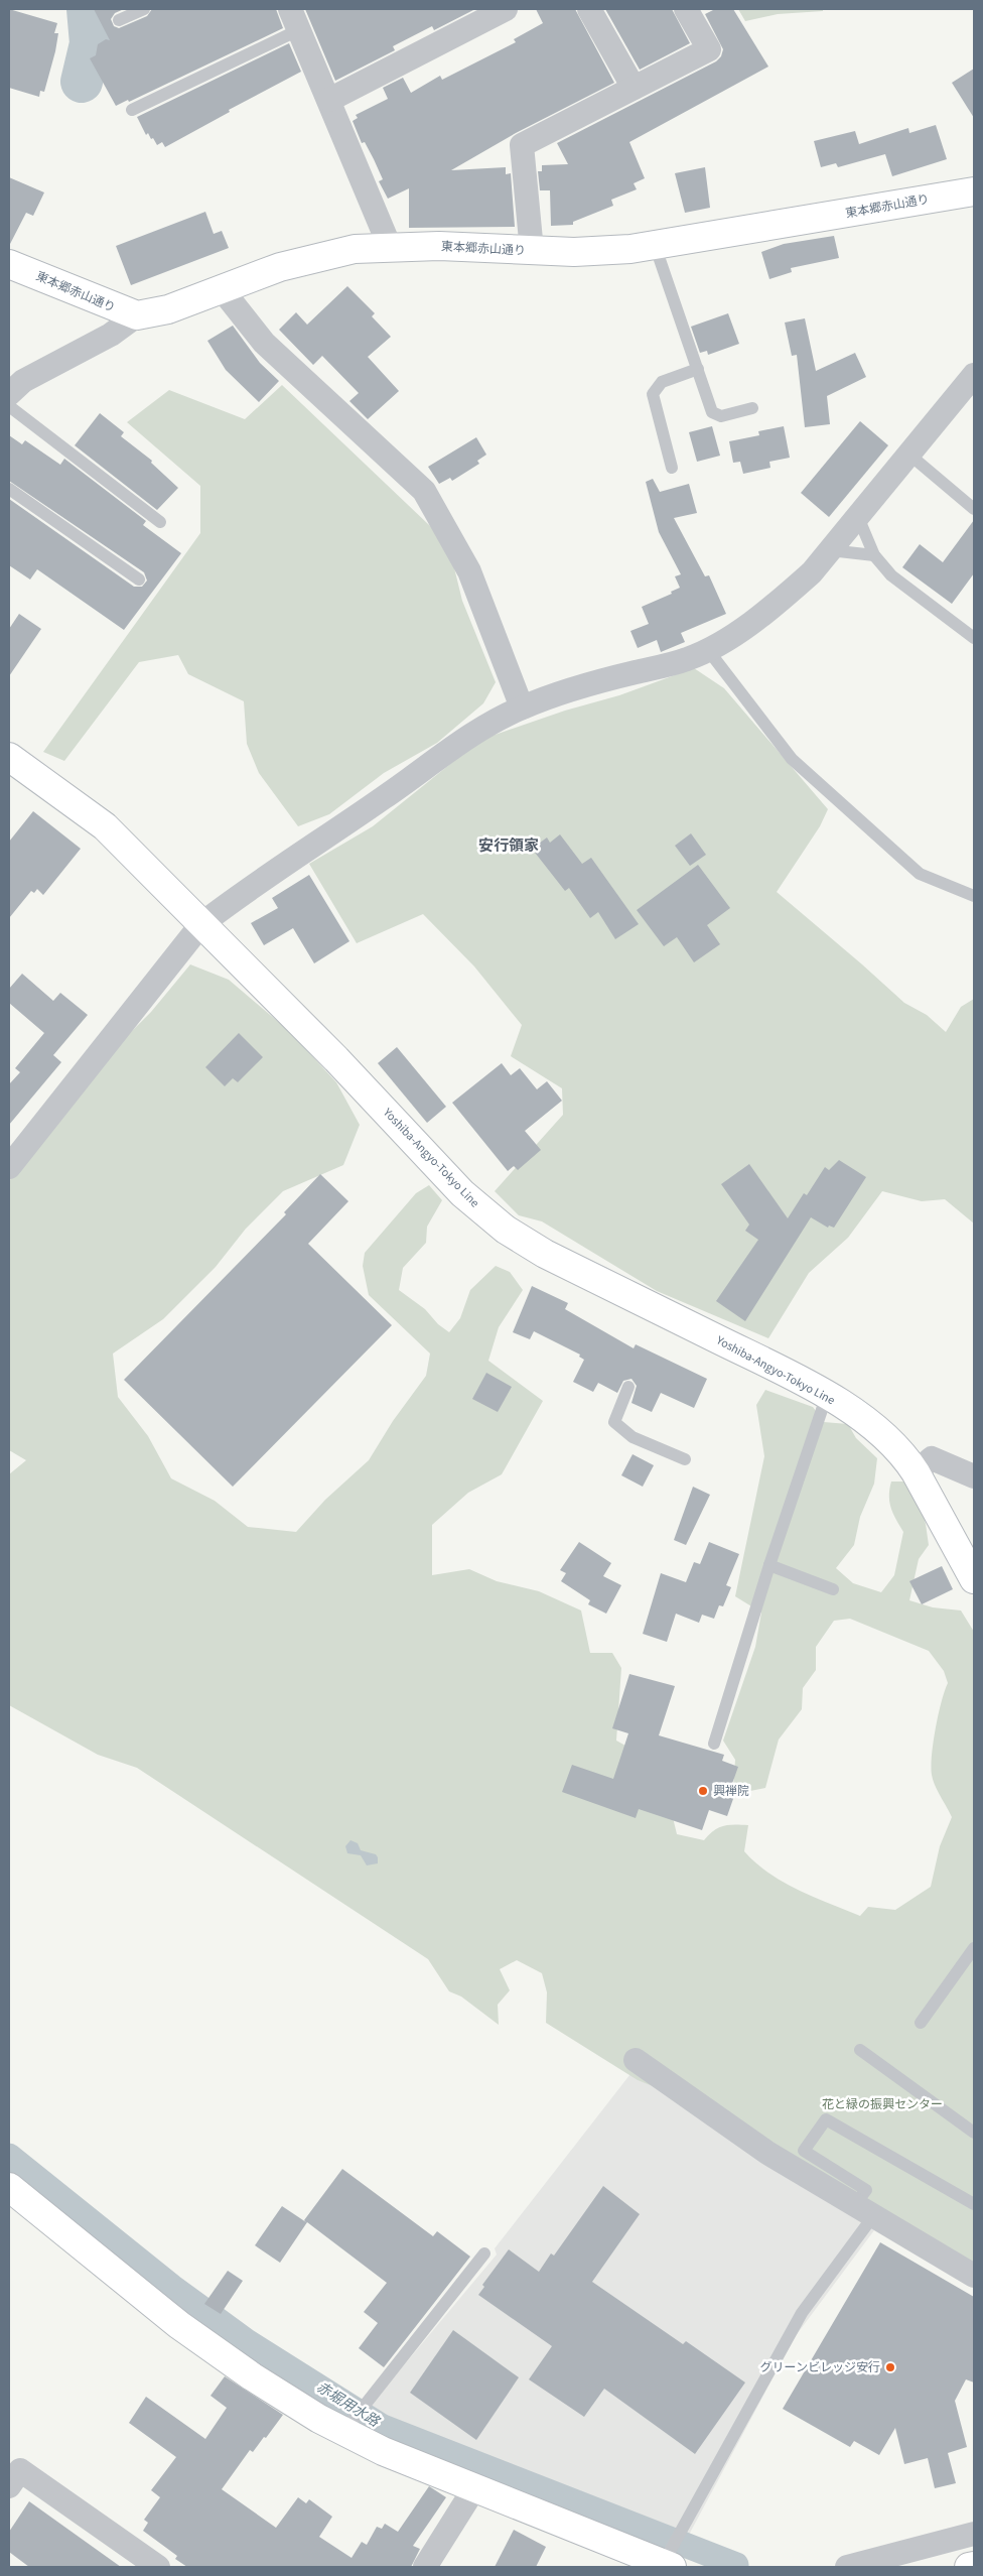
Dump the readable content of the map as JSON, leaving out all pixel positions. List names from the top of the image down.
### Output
{
  "streets": {
    "main road": ["東本郷赤山通り", "Yoshiba-Angyo-Tokyo Line"]
  },
  "districts": ["安行領家"],
  "water": ["赤堀用水路"],
  "parks": ["花と緑の振興センター"],
  "places": ["興禅院", "グリーンビレッジ安行"]
}
